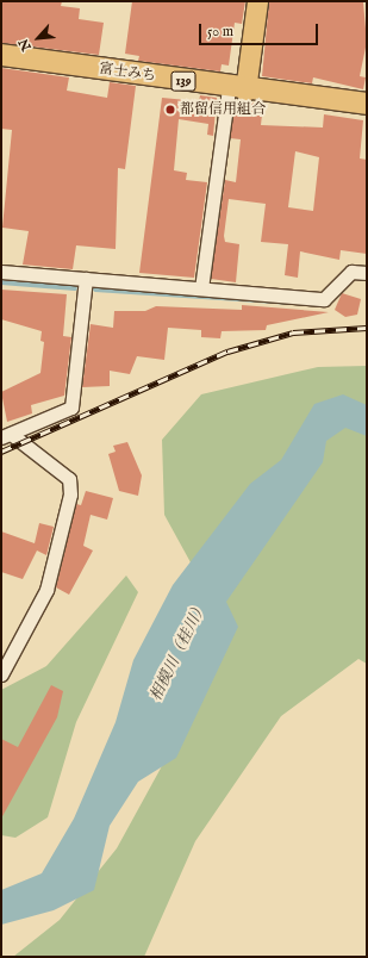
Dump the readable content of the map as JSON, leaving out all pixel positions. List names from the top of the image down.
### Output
{
  "streets": {
    "highway": ["富士みち", "139"]
  },
  "water": ["相模川（桂川）"],
  "places": ["都留信用組合"],
  "scale_bar": "50 m",
  "north": "bottom left"
}
